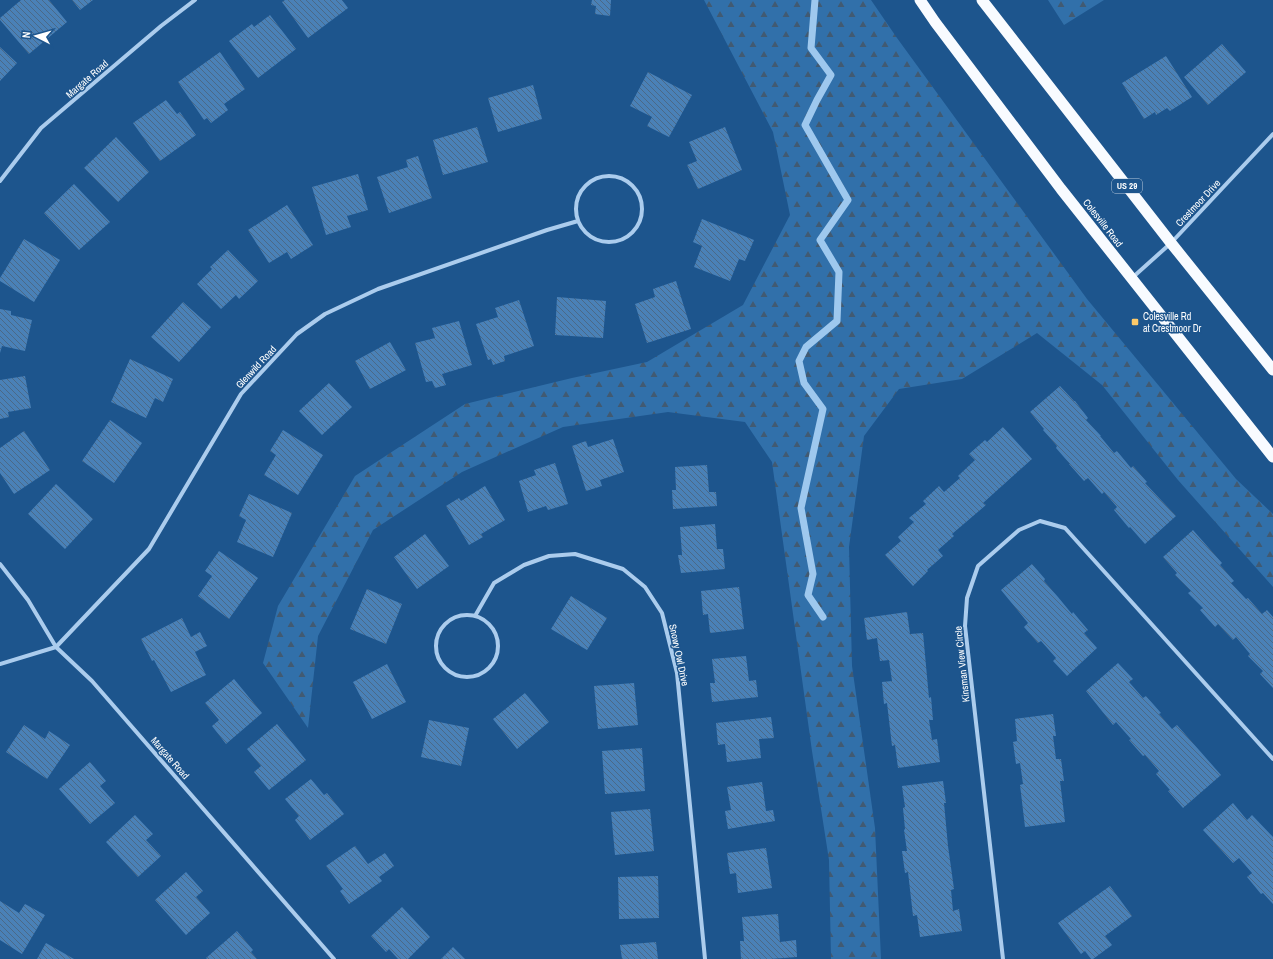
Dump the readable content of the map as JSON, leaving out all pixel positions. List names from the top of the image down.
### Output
{
  "streets": {
    "highway": ["US 29", "Colesville Road"],
    "street": [
      "Margate Road",
      "Crestmoor Drive",
      "Glenwild Road",
      "Snowy Owl Drive",
      "Kinsman View Circle"
    ]
  },
  "crossings": [
    ["Margate Road", "Glenwild Road"],
    ["US 29", "Crestmoor Drive"],
    ["Crestmoor Drive", "Colesville Road"]
  ],
  "places": {
    "transit": ["Colesville Rd at Crestmoor Dr"]
  },
  "north": "left"
}
